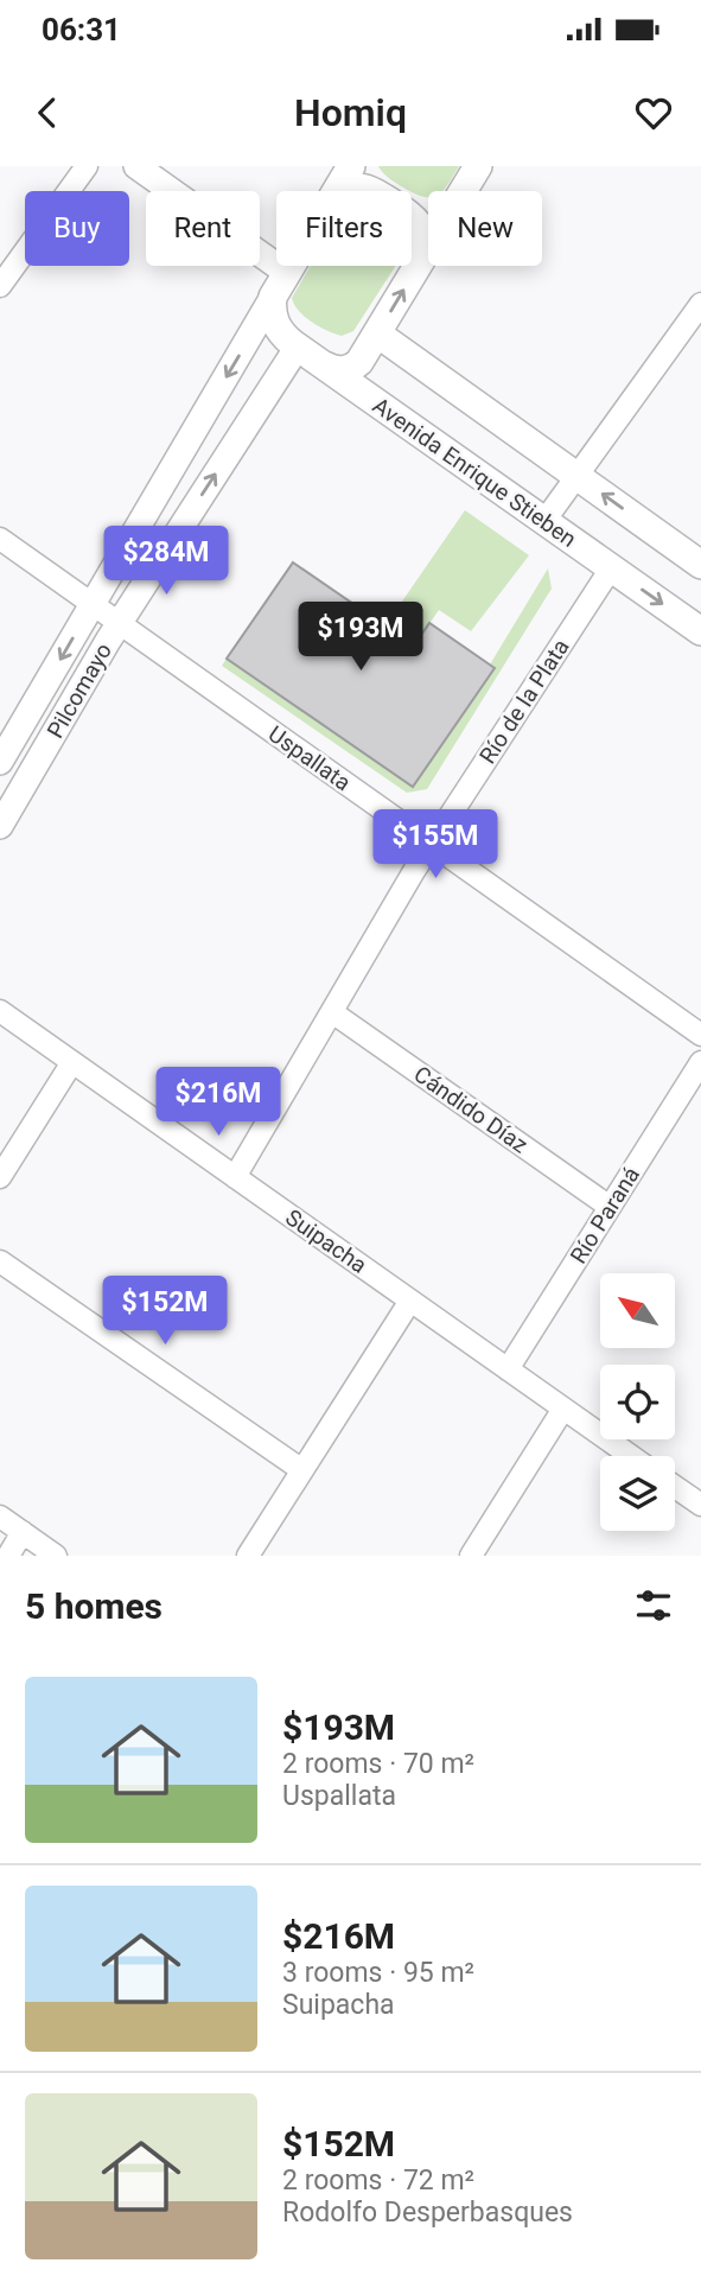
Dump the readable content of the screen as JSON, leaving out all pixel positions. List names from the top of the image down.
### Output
{
  "streets": {
    "main road": ["Avenida Enrique Stieben"],
    "street": [
      "Pilcomayo",
      "Río de la Plata",
      "Uspallata",
      "Cándido Díaz",
      "Río Paraná",
      "Suipacha"
    ]
  },
  "crossings": [
    ["Avenida Enrique Stieben", "Pilcomayo"],
    ["Avenida Enrique Stieben", "Río de la Plata"],
    ["Pilcomayo", "Uspallata"],
    ["Río de la Plata", "Uspallata"],
    ["Río de la Plata", "Cándido Díaz"],
    ["Río de la Plata", "Suipacha"],
    ["Cándido Díaz", "Río Paraná"],
    ["Río Paraná", "Suipacha"]
  ],
  "north": "top left",
  "page": {
    "status": "06:31",
    "header": "Homiq",
    "chip": [
      "Buy",
      "Rent",
      "Filters",
      "New"
    ],
    "price": [
      "$284M",
      "$193M",
      "$155M",
      "$216M",
      "$152M"
    ],
    "heading": "5 homes",
    "list": [
      {
        "name": "$193M",
        "note": "2 rooms · 70 m² · Uspallata"
      },
      {
        "name": "$216M",
        "note": "3 rooms · 95 m² · Suipacha"
      },
      {
        "name": "$152M",
        "note": "2 rooms · 72 m² · Rodolfo Desperbasques"
      }
    ]
  }
}
